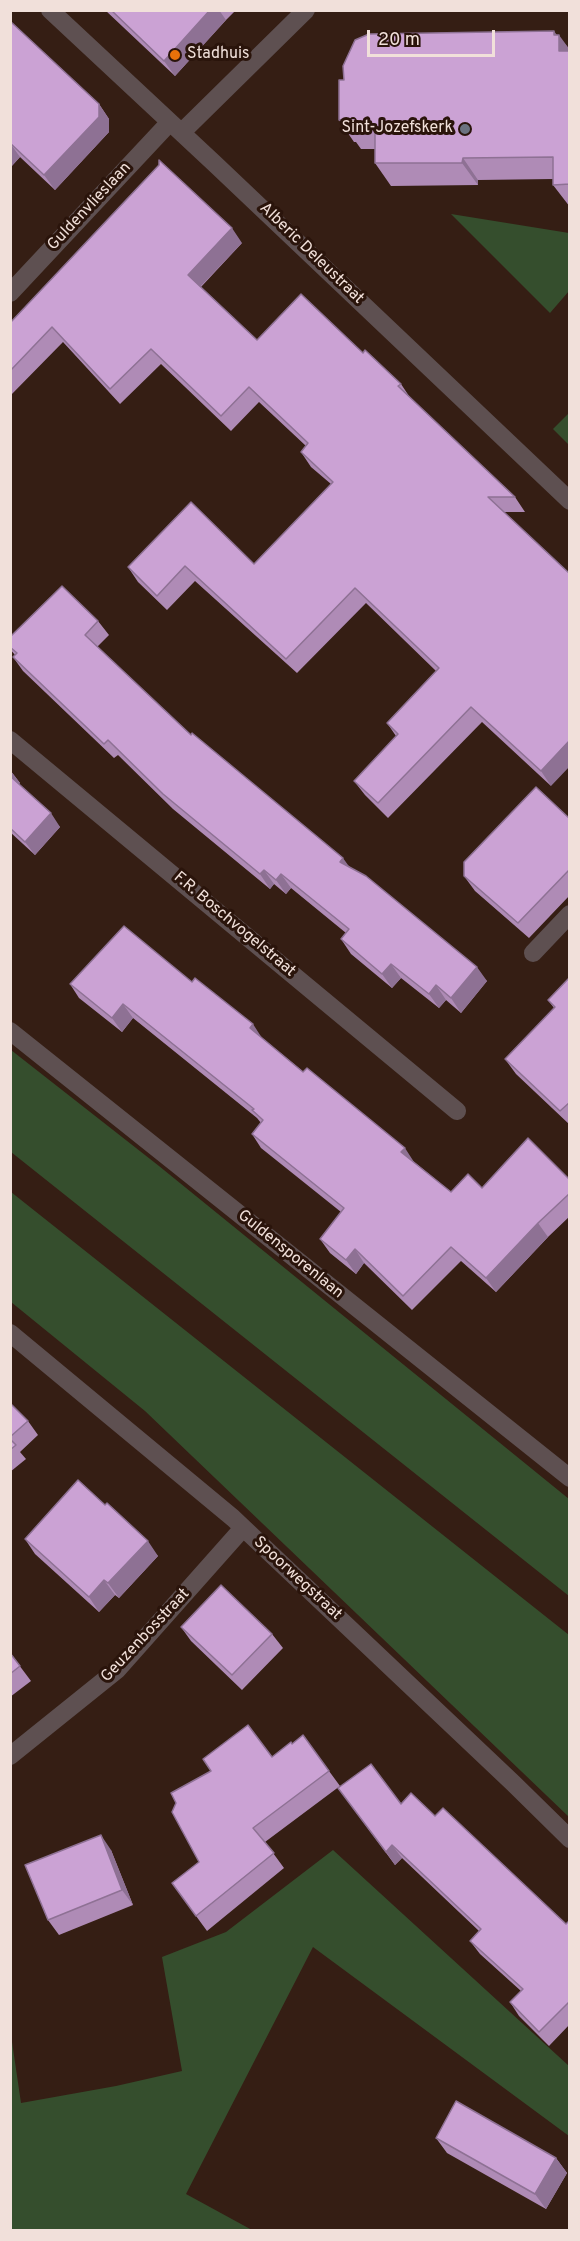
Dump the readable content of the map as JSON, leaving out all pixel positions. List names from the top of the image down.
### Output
{
  "streets": {
    "street": [
      "Guldenvlieslaan",
      "Alberic Deleustraat",
      "F.R. Boschvogelstraat",
      "Guldensporenlaan",
      "Spoorwegstraat",
      "Geuzenbosstraat"
    ]
  },
  "crossings": [
    ["Guldenvlieslaan", "Alberic Deleustraat"],
    ["Spoorwegstraat", "Geuzenbosstraat"]
  ],
  "places": ["Stadhuis", "Sint-Jozefskerk"],
  "scale_bar": "20 m"
}
